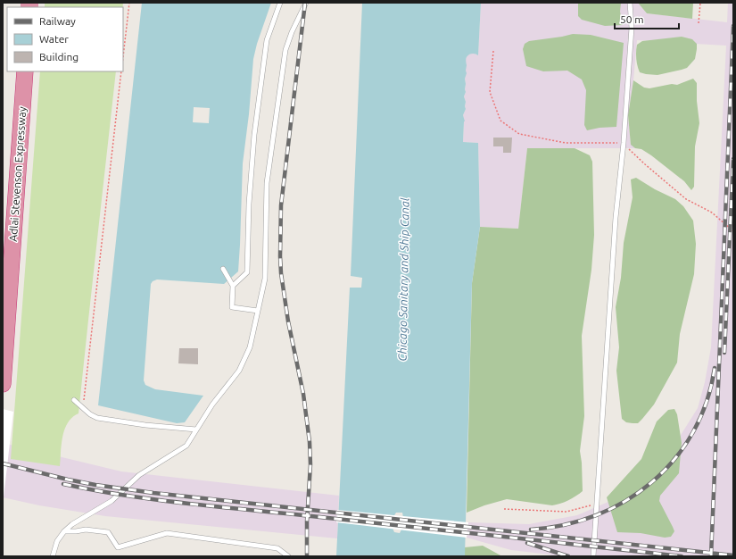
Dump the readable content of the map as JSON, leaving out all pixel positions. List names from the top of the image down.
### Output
{
  "streets": {
    "highway": ["Adlai Stevenson Expressway"]
  },
  "water": ["Chicago Sanitary and Ship Canal"],
  "legend": ["Railway", "Water", "Building"],
  "scale_bar": "50 m"
}
